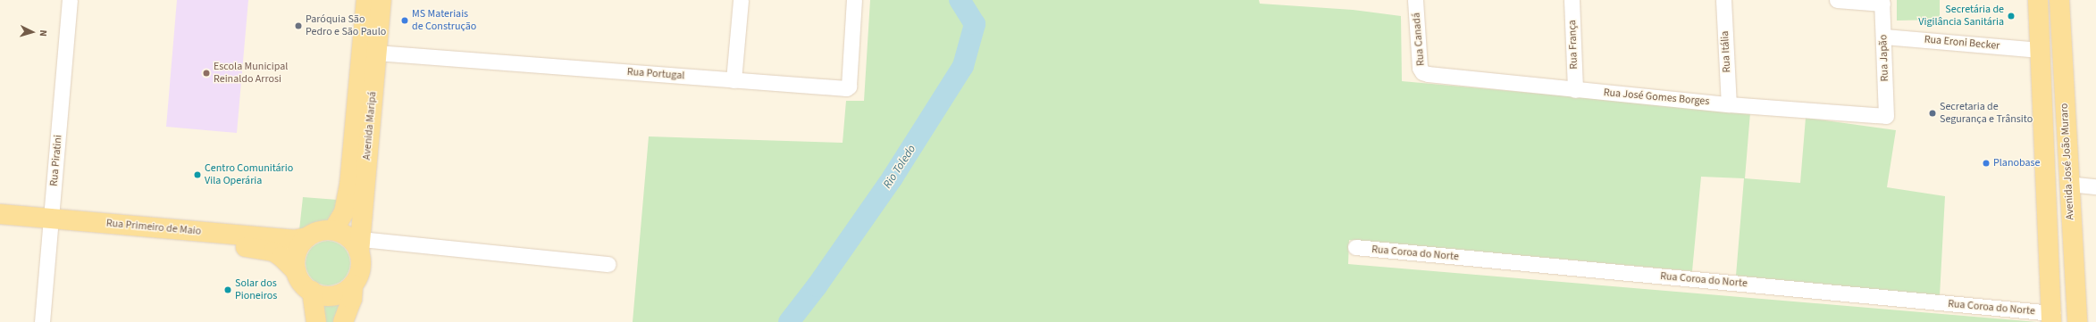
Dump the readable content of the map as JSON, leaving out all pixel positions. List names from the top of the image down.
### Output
{
  "streets": {
    "main road": ["Avenida Maripá", "Avenida José João Muraro", "Rua Primeiro de Maio"],
    "street": [
      "Rua Canadá",
      "Rua Eroni Becker",
      "Rua França",
      "Rua Itália",
      "Rua Japão",
      "Rua Portugal",
      "Rua José Gomes Borges",
      "Rua Piratini",
      "Rua Coroa do Norte"
    ]
  },
  "crossings": [
    ["Rua Canadá", "Rua José Gomes Borges"],
    ["Rua Eroni Becker", "Rua Japão"],
    ["Rua Eroni Becker", "Avenida José João Muraro"],
    ["Rua França", "Rua José Gomes Borges"],
    ["Rua Itália", "Rua José Gomes Borges"],
    ["Rua Japão", "Rua José Gomes Borges"],
    ["Rua Portugal", "Avenida Maripá"],
    ["Avenida Maripá", "Rua Primeiro de Maio"],
    ["Rua Piratini", "Rua Primeiro de Maio"],
    ["Avenida José João Muraro", "Rua Coroa do Norte"]
  ],
  "water": ["Rio Toledo"],
  "places": [
    "Secretária de Vigilância Sanitária",
    "MS Materiais de Construção",
    "Paróquia São Pedro e São Paulo",
    "Escola Municipal Reinaldo Arrosi",
    "Secretaria de Segurança e Trânsito",
    "Planobase",
    "Centro Comunitário Vila Operária",
    "Solar dos Pioneiros"
  ],
  "north": "right"
}
